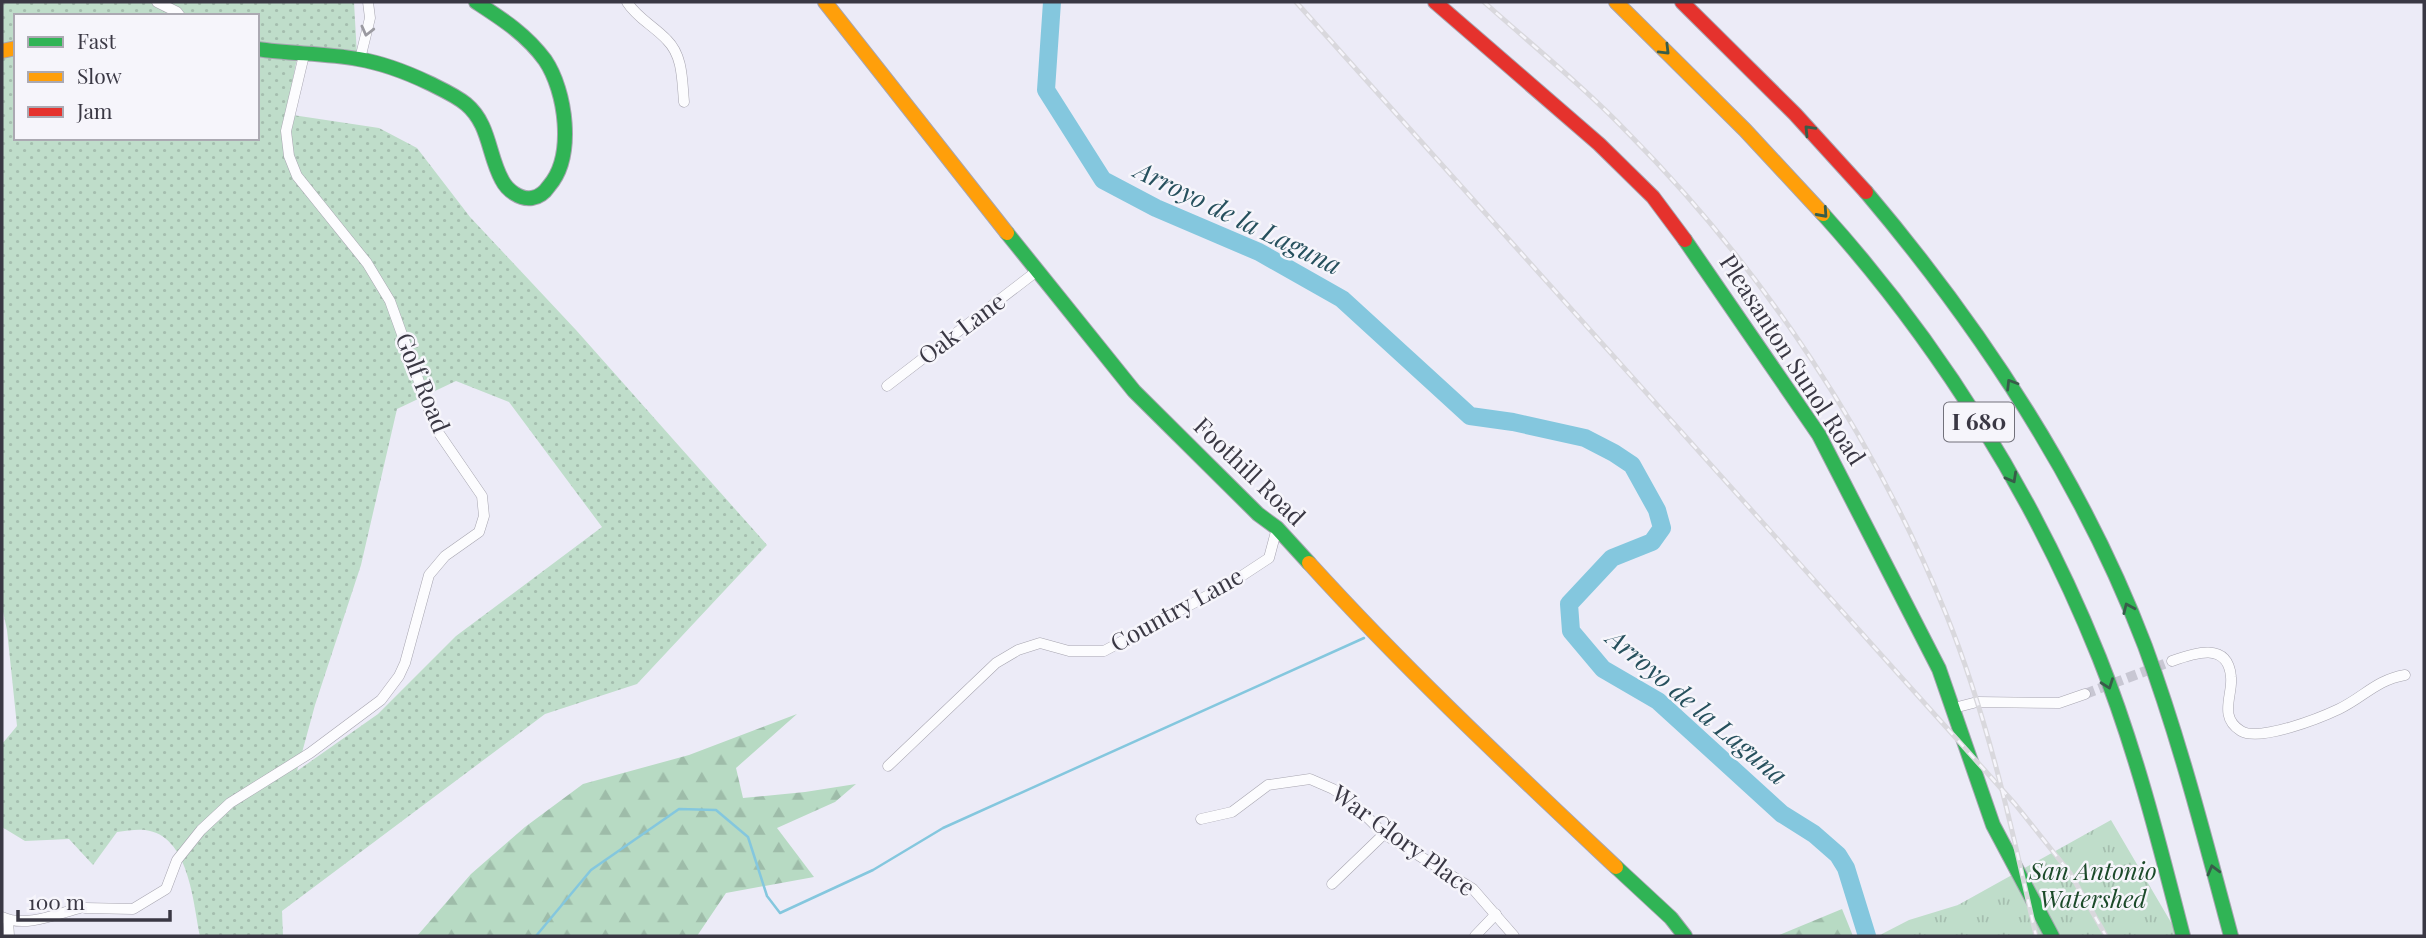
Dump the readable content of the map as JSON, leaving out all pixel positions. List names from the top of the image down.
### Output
{
  "streets": {
    "main road": ["Pleasanton Sunol Road", "I 680", "Foothill Road"],
    "street": [
      "Oak Lane",
      "Golf Road",
      "Country Lane",
      "War Glory Place"
    ]
  },
  "crossings": [
    ["Oak Lane", "Foothill Road"],
    ["Foothill Road", "Country Lane"]
  ],
  "water": ["Arroyo de la Laguna"],
  "parks": ["San Antonio Watershed"],
  "legend": ["Fast", "Slow", "Jam"],
  "scale_bar": "100 m"
}
